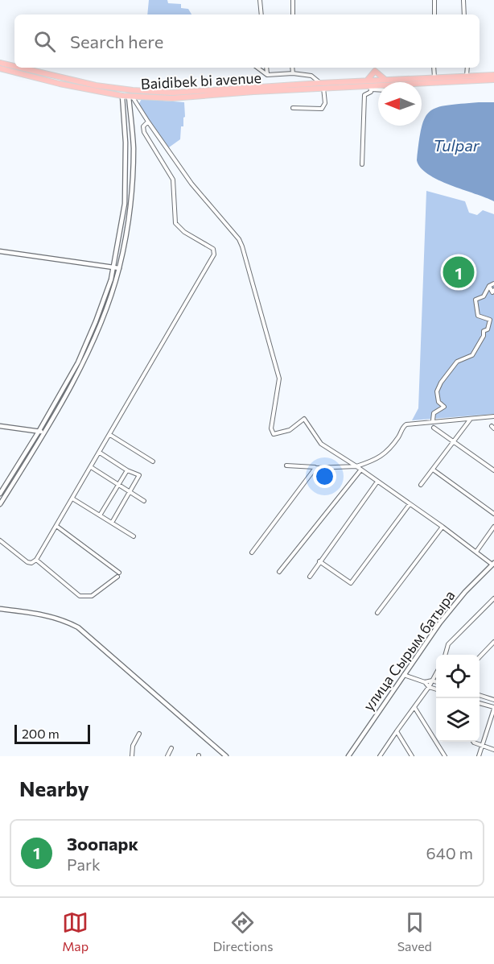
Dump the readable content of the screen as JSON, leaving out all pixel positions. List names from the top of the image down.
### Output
{
  "streets": {
    "main road": ["Baidibek bi avenue", "улица Сырым батыра"]
  },
  "water": ["Tulpar"],
  "scale_bar": "200 m",
  "north": "left",
  "page": {
    "search": "Search here",
    "pins": "1",
    "scale": "200 m",
    "heading": "Nearby",
    "list": [
      {
        "mark": "1",
        "name": "Зоопарк",
        "note": "Park",
        "value": "640 m"
      }
    ],
    "nav": ["Map", "Directions", "Saved"]
  }
}
